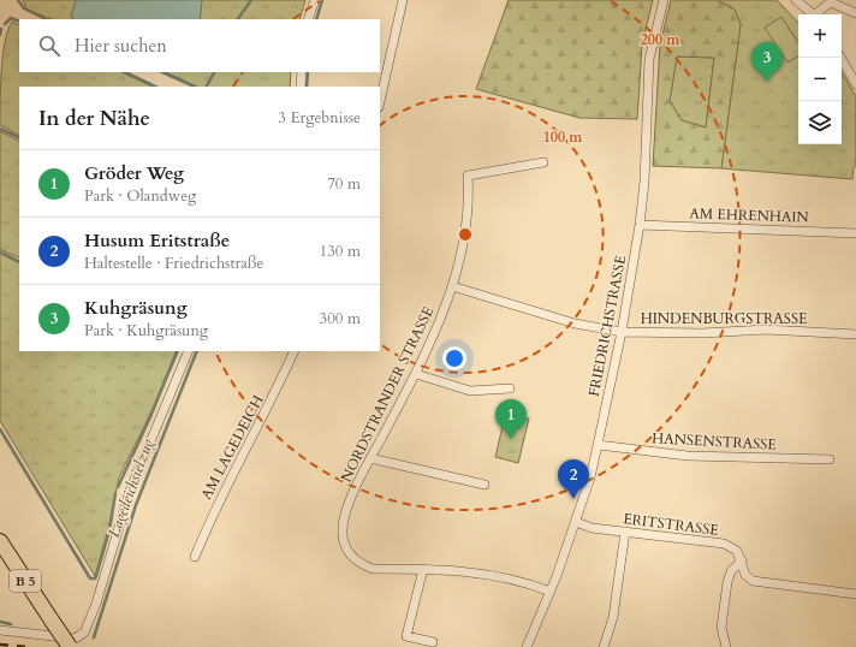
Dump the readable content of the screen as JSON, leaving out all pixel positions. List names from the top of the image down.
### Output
{
  "streets": {
    "highway": ["B 5"],
    "street": [
      "AM EHRENHAIN",
      "HINDENBURGSTRASSE",
      "FRIEDRICHSTRASSE",
      "NORDSTRANDER STRASSE",
      "HANSENSTRASSE",
      "AM LAGEDEICH",
      "ERITSTRASSE"
    ]
  },
  "crossings": [
    ["AM EHRENHAIN", "FRIEDRICHSTRASSE"],
    ["HINDENBURGSTRASSE", "FRIEDRICHSTRASSE"],
    ["HINDENBURGSTRASSE", "NORDSTRANDER STRASSE"],
    ["FRIEDRICHSTRASSE", "HANSENSTRASSE"],
    ["FRIEDRICHSTRASSE", "ERITSTRASSE"]
  ],
  "water": ["Lagedeichsielzug"],
  "page": {
    "map_buttons": ["+", "−"],
    "search": "Hier suchen",
    "pins": ["3", "1", "2"],
    "heading": ["In der Nähe", "3 Ergebnisse"],
    "list": [
      {
        "mark": "1",
        "name": "Gröder Weg",
        "note": "Park · Olandweg",
        "value": "70 m"
      },
      {
        "mark": "2",
        "name": "Husum Eritstraße",
        "note": "Haltestelle · Friedrichstraße",
        "value": "130 m"
      },
      {
        "mark": "3",
        "name": "Kuhgräsung",
        "note": "Park · Kuhgräsung",
        "value": "300 m"
      }
    ]
  },
  "rings": ["200 m", "100 m"]
}
